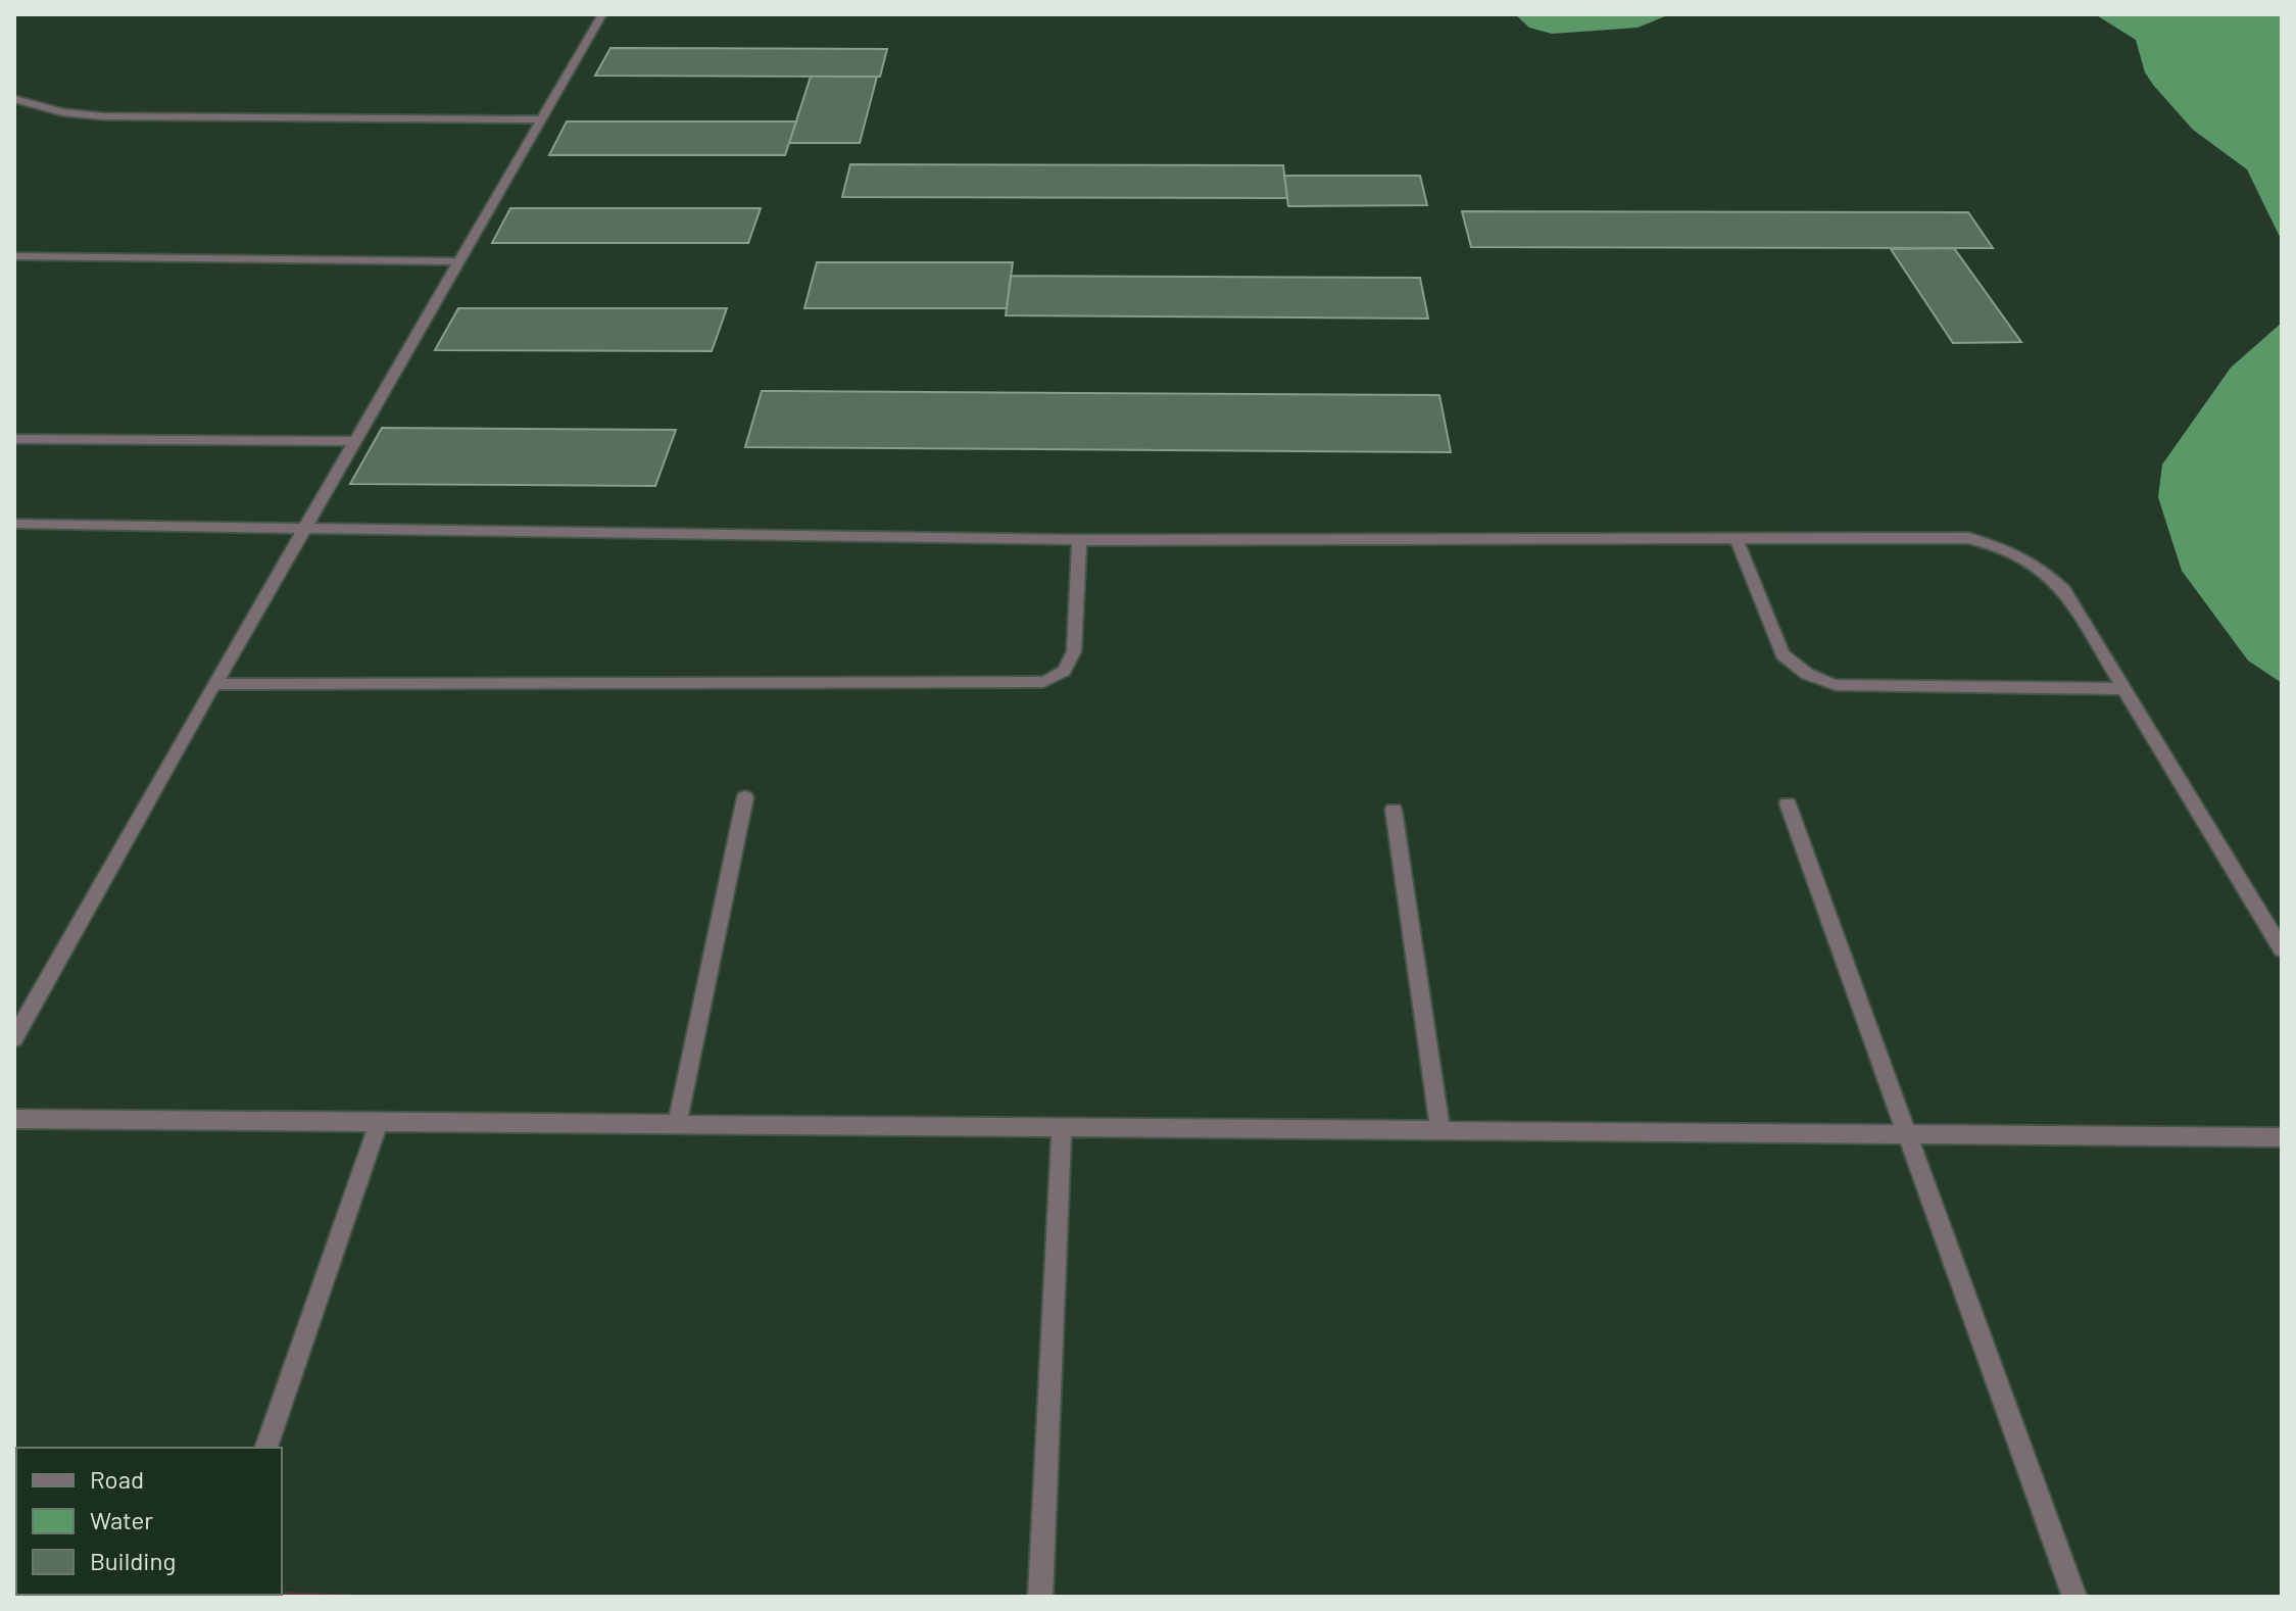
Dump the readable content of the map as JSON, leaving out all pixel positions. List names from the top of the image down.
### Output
{
  "legend": ["Road", "Water", "Building"]
}
